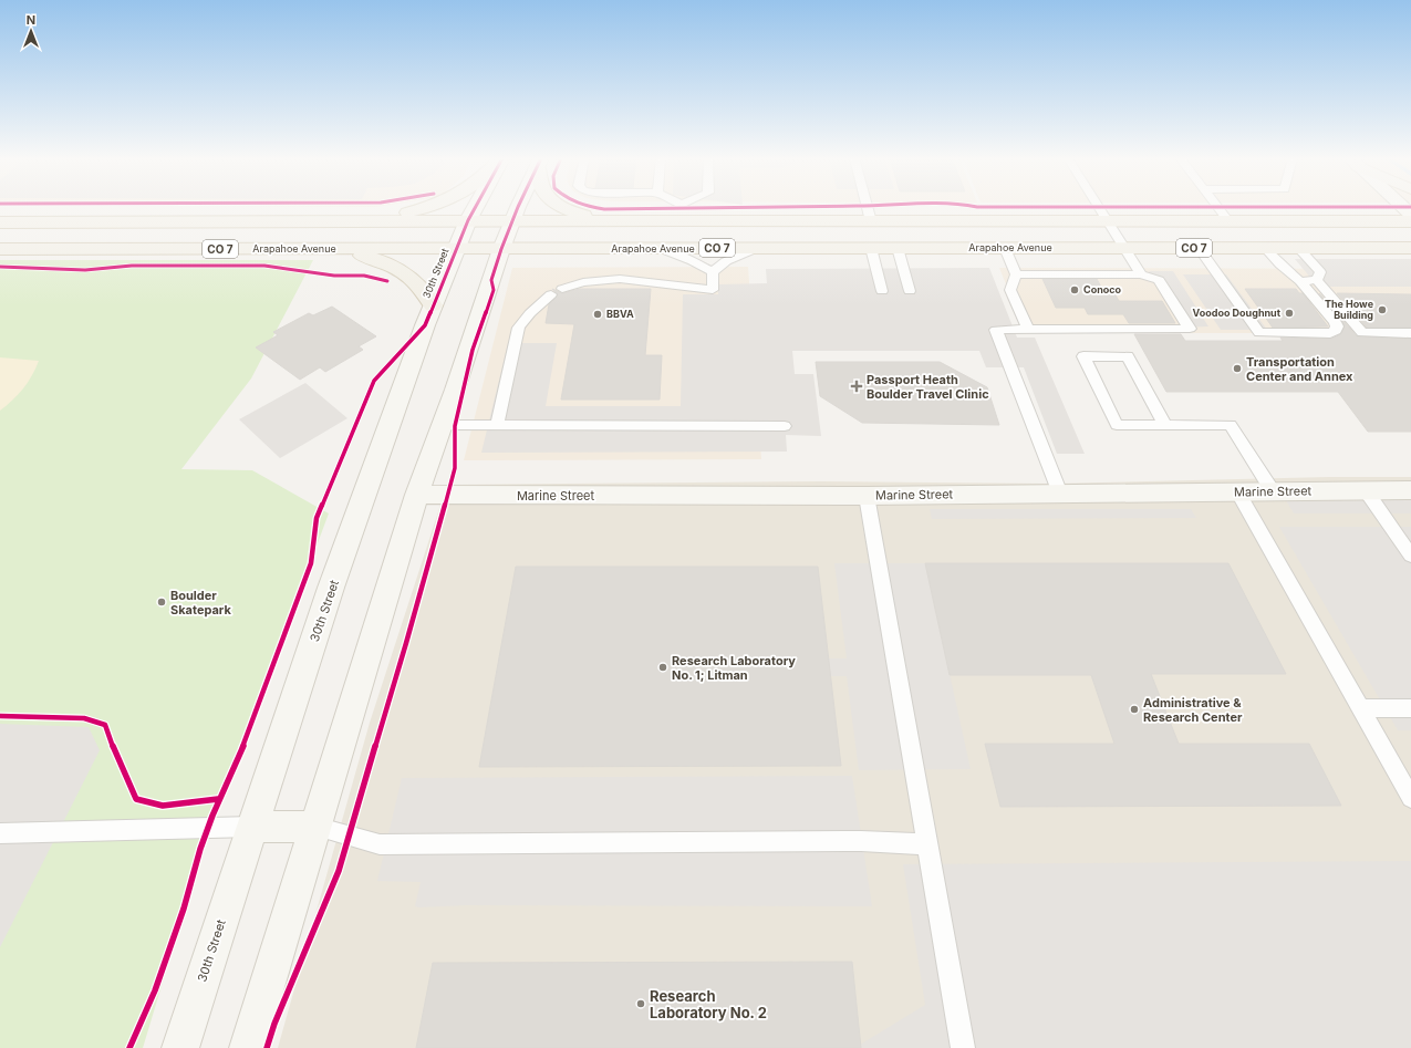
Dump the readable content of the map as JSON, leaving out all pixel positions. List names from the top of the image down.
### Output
{
  "streets": {
    "main road": [
      "CO 7",
      "Arapahoe Avenue",
      "30th Street",
      "Marine Street"
    ]
  },
  "crossings": [
    ["CO 7", "30th Street"],
    ["Arapahoe Avenue", "30th Street"]
  ],
  "places": {
    "other": [
      "Conoco",
      "The Howe Building",
      "Voodoo Doughnut",
      "BBVA",
      "Transportation Center and Annex",
      "Boulder Skatepark",
      "Research Laboratory No. 1; Litman",
      "Administrative & Research Center",
      "Research Laboratory No. 2"
    ],
    "health": ["Passport Heath Boulder Travel Clinic"]
  },
  "north": "top"
}
